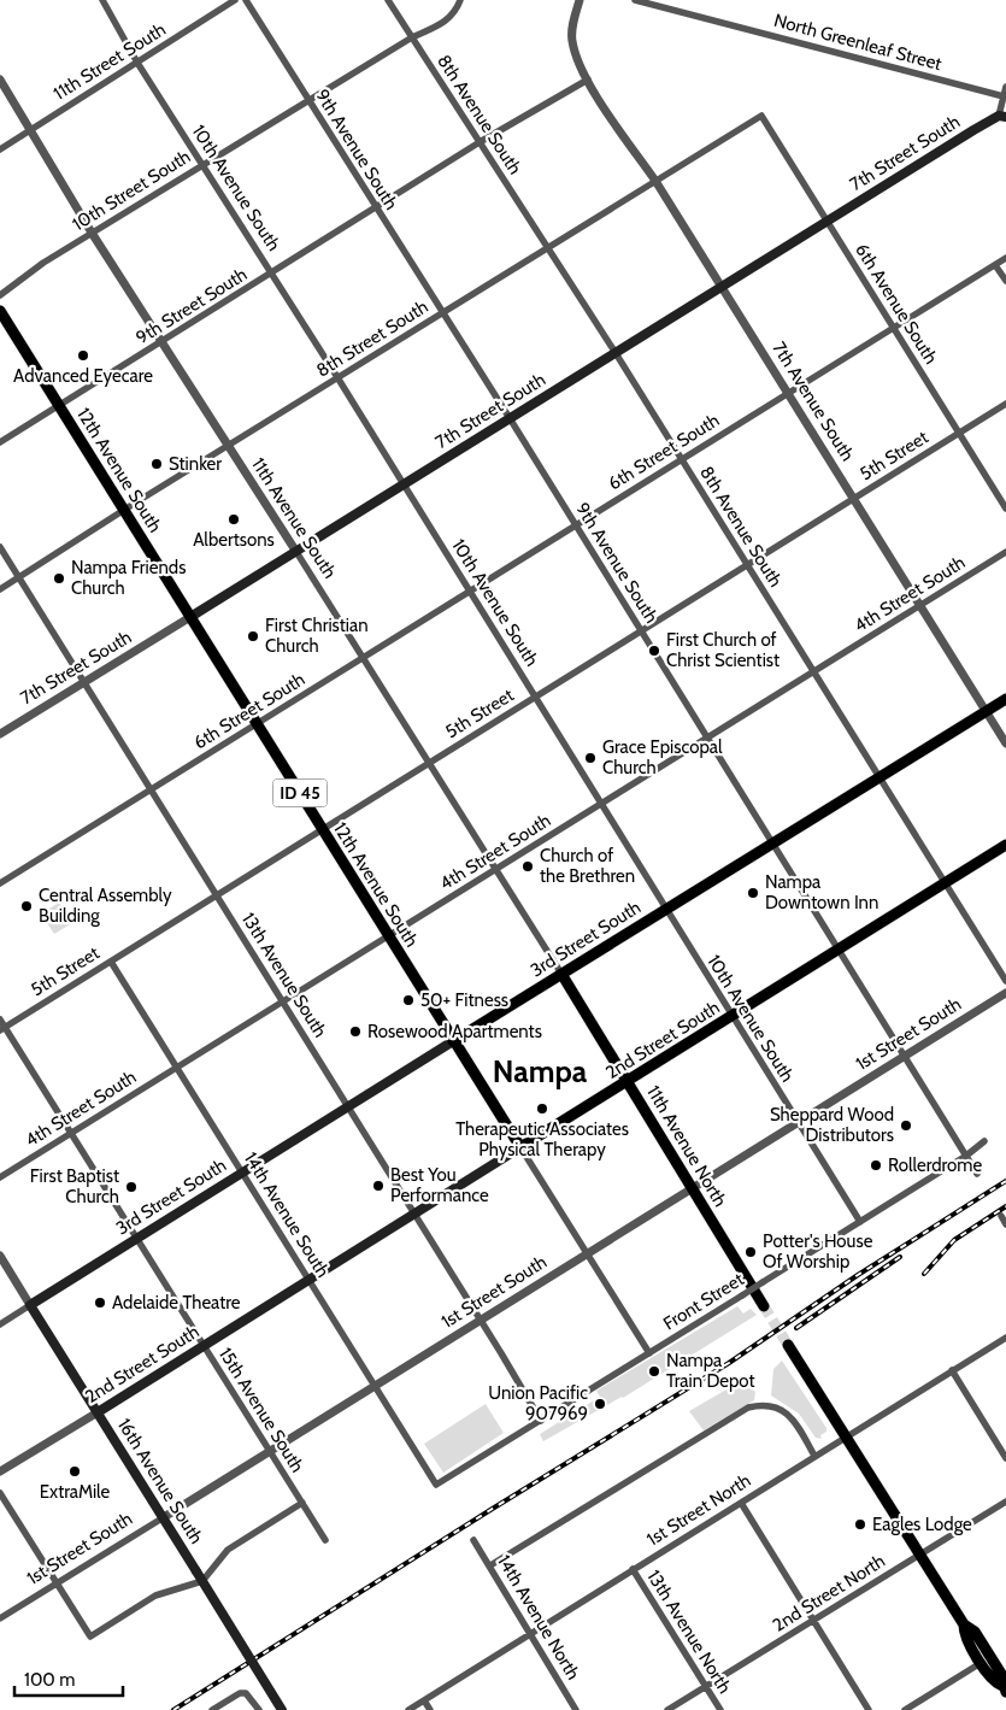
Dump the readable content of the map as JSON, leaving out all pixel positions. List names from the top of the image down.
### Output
{
  "streets": {
    "main road": [
      "7th Street South",
      "12th Avenue South",
      "ID 45",
      "3rd Street South",
      "2nd Street South",
      "11th Avenue North",
      "16th Avenue South"
    ],
    "street": [
      "North Greenleaf Street",
      "11th Street South",
      "8th Avenue South",
      "9th Avenue South",
      "10th Avenue South",
      "10th Street South",
      "6th Avenue South",
      "9th Street South",
      "8th Street South",
      "7th Avenue South",
      "6th Street South",
      "5th Street",
      "11th Avenue South",
      "4th Street South",
      "13th Avenue South",
      "1st Street South",
      "14th Avenue South",
      "Front Street",
      "15th Avenue South",
      "1st Street North",
      "2nd Street North",
      "14th Avenue North",
      "13th Avenue North"
    ]
  },
  "crossings": [
    ["11th Street South", "10th Avenue South"],
    ["11th Street South", "11th Avenue South"],
    ["8th Avenue South", "7th Street South"],
    ["8th Avenue South", "10th Street South"],
    ["8th Avenue South", "9th Street South"],
    ["8th Avenue South", "8th Street South"],
    ["8th Avenue South", "6th Street South"],
    ["8th Avenue South", "5th Street"],
    ["8th Avenue South", "4th Street South"],
    ["8th Avenue South", "3rd Street South"],
    ["8th Avenue South", "2nd Street South"],
    ["9th Avenue South", "7th Street South"],
    ["9th Avenue South", "10th Street South"],
    ["9th Avenue South", "9th Street South"],
    ["9th Avenue South", "8th Street South"],
    ["9th Avenue South", "6th Street South"],
    ["9th Avenue South", "5th Street"],
    ["9th Avenue South", "4th Street South"],
    ["9th Avenue South", "3rd Street South"],
    ["9th Avenue South", "1st Street South"],
    ["9th Avenue South", "2nd Street South"],
    ["9th Avenue South", "Front Street"],
    ["7th Street South", "10th Avenue South"],
    ["7th Street South", "6th Avenue South"],
    ["7th Street South", "7th Avenue South"],
    ["7th Street South", "12th Avenue South"],
    ["7th Street South", "11th Avenue South"],
    ["7th Street South", "13th Avenue South"],
    ["10th Avenue South", "10th Street South"],
    ["10th Avenue South", "9th Street South"],
    ["10th Avenue South", "8th Street South"],
    ["10th Avenue South", "6th Street South"],
    ["10th Avenue South", "5th Street"],
    ["10th Avenue South", "4th Street South"],
    ["10th Avenue South", "3rd Street South"],
    ["10th Avenue South", "1st Street South"],
    ["10th Avenue South", "2nd Street South"],
    ["10th Avenue South", "Front Street"],
    ["10th Street South", "11th Avenue South"],
    ["6th Avenue South", "8th Street South"],
    ["6th Avenue South", "6th Street South"],
    ["6th Avenue South", "5th Street"],
    ["9th Street South", "7th Avenue South"],
    ["9th Street South", "12th Avenue South"],
    ["9th Street South", "11th Avenue South"],
    ["8th Street South", "7th Avenue South"],
    ["8th Street South", "12th Avenue South"],
    ["8th Street South", "11th Avenue South"],
    ["8th Street South", "13th Avenue South"],
    ["7th Avenue South", "6th Street South"],
    ["7th Avenue South", "5th Street"],
    ["7th Avenue South", "4th Street South"],
    ["7th Avenue South", "3rd Street South"],
    ["6th Street South", "12th Avenue South"],
    ["6th Street South", "11th Avenue South"],
    ["6th Street South", "13th Avenue South"],
    ["5th Street", "12th Avenue South"],
    ["5th Street", "11th Avenue South"],
    ["5th Street", "13th Avenue South"],
    ["5th Street", "14th Avenue South"],
    ["5th Street", "15th Avenue South"],
    ["12th Avenue South", "4th Street South"],
    ["12th Avenue South", "3rd Street South"],
    ["12th Avenue South", "1st Street South"],
    ["12th Avenue South", "2nd Street South"],
    ["12th Avenue South", "Front Street"],
    ["11th Avenue South", "4th Street South"],
    ["11th Avenue South", "3rd Street South"],
    ["11th Avenue South", "11th Avenue North"],
    ["4th Street South", "13th Avenue South"],
    ["4th Street South", "14th Avenue South"],
    ["4th Street South", "15th Avenue South"],
    ["3rd Street South", "13th Avenue South"],
    ["3rd Street South", "11th Avenue North"],
    ["3rd Street South", "14th Avenue South"],
    ["3rd Street South", "15th Avenue South"],
    ["3rd Street South", "16th Avenue South"],
    ["13th Avenue South", "1st Street South"],
    ["13th Avenue South", "2nd Street South"],
    ["13th Avenue South", "Front Street"],
    ["1st Street South", "11th Avenue North"],
    ["1st Street South", "14th Avenue South"],
    ["1st Street South", "15th Avenue South"],
    ["1st Street South", "16th Avenue South"],
    ["2nd Street South", "11th Avenue North"],
    ["2nd Street South", "14th Avenue South"],
    ["2nd Street South", "15th Avenue South"],
    ["2nd Street South", "16th Avenue South"],
    ["14th Avenue South", "Front Street"],
    ["1st Street North", "14th Avenue North"],
    ["1st Street North", "13th Avenue North"],
    ["2nd Street North", "13th Avenue North"]
  ],
  "districts": ["Nampa"],
  "places": [
    "Advanced Eyecare",
    "Stinker",
    "Albertsons",
    "Nampa Friends Church",
    "First Christian Church",
    "First Church of Christ Scientist",
    "Grace Episcopal Church",
    "Church of the Brethren",
    "Nampa Downtown Inn",
    "Central Assembly Building",
    "50+ Fitness",
    "Rosewood Apartments",
    "Therapeutic Associates Physical Therapy",
    "Sheppard Wood Distributors",
    "Rollerdrome",
    "Best You Performance",
    "First Baptist Church",
    "Potter's House Of Worship",
    "Adelaide Theatre",
    "Nampa Train Depot",
    "Union Pacific 907969",
    "ExtraMile",
    "Eagles Lodge"
  ],
  "scale_bar": "100 m"
}
